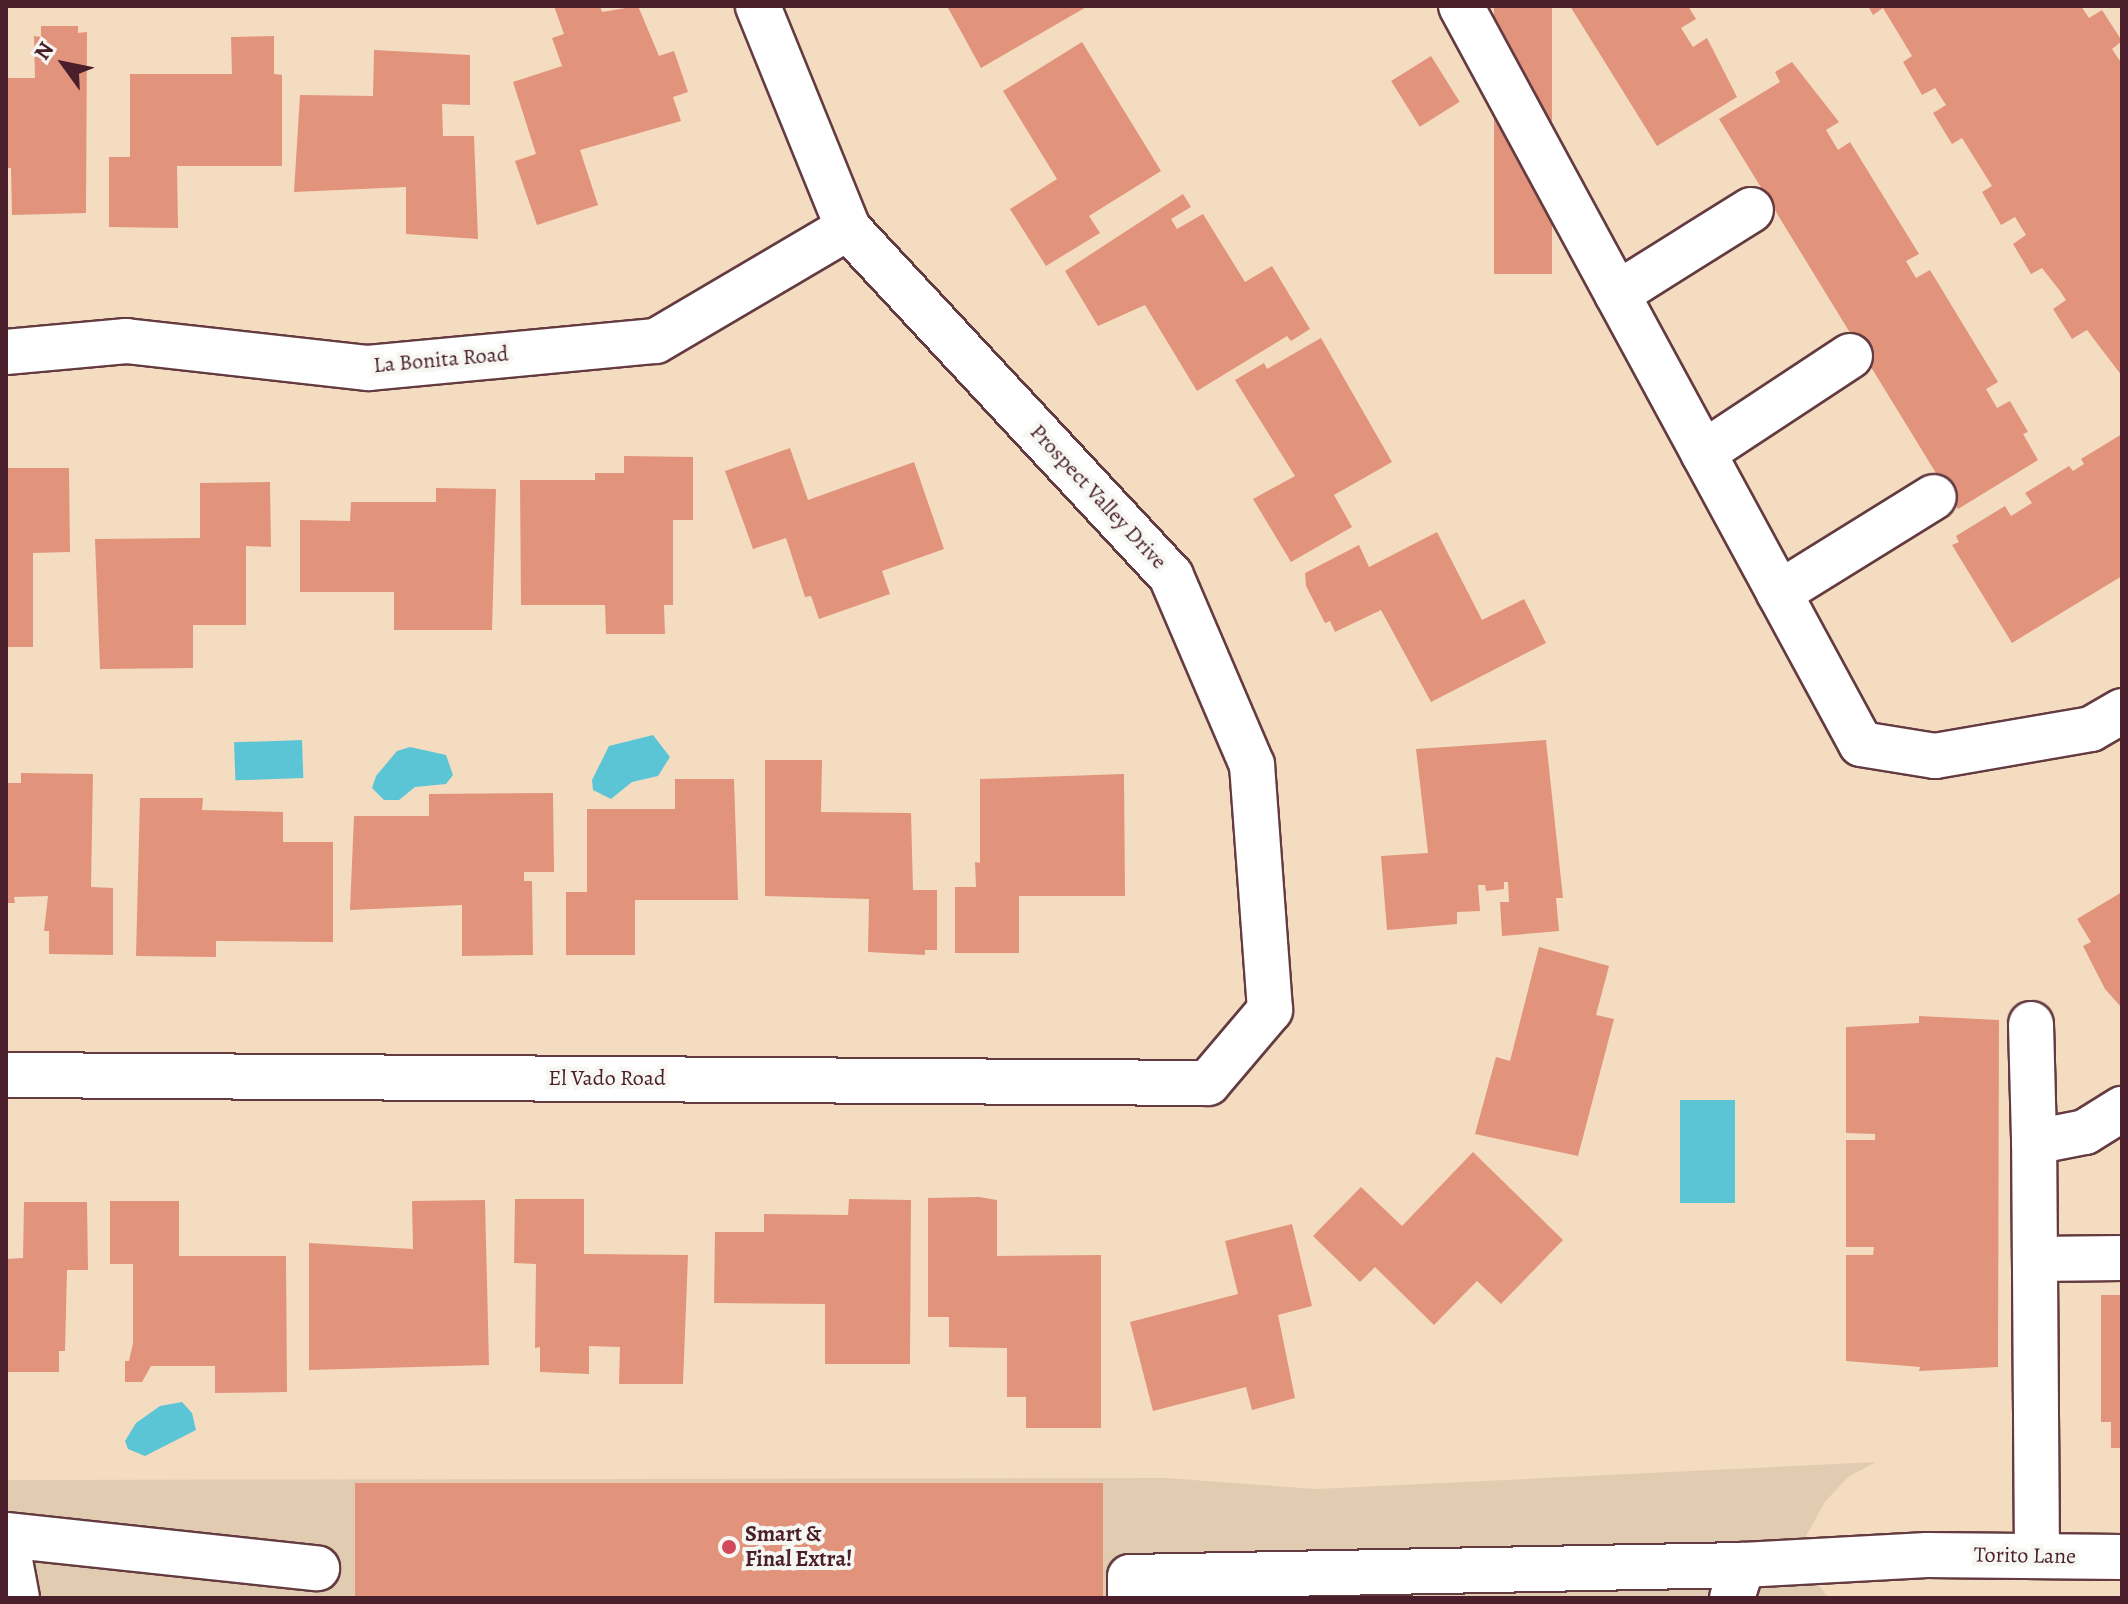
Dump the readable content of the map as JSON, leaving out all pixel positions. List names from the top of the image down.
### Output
{
  "streets": {
    "street": [
      "La Bonita Road",
      "Prospect Valley Drive",
      "El Vado Road",
      "Torito Lane"
    ]
  },
  "crossings": [
    ["La Bonita Road", "Prospect Valley Drive"],
    ["Prospect Valley Drive", "El Vado Road"]
  ],
  "places": ["Smart & Final Extra!"],
  "north": "top left"
}
